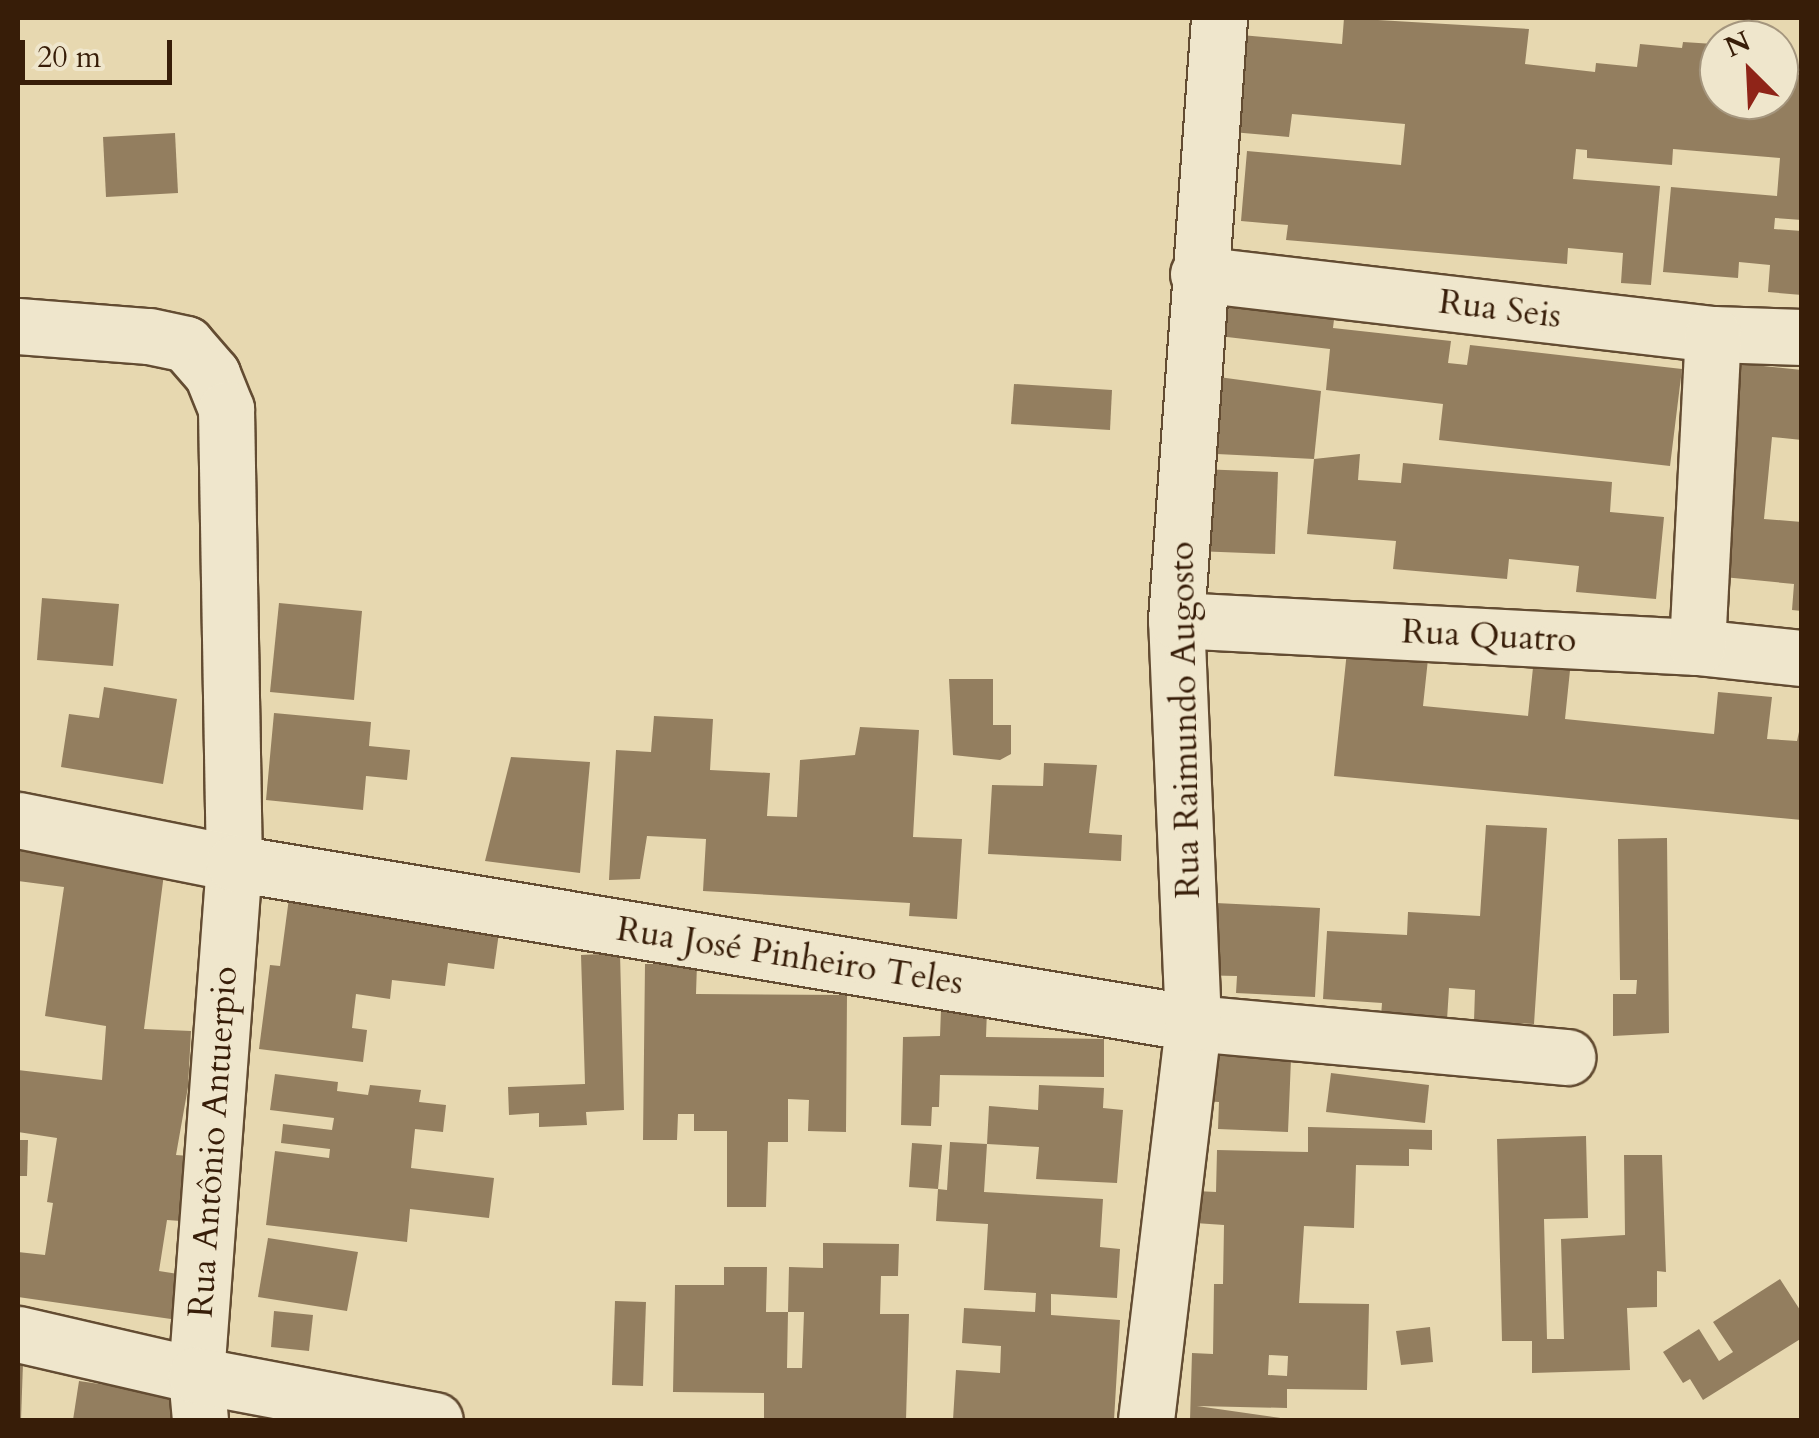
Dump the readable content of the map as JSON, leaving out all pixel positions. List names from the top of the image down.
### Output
{
  "streets": {
    "street": [
      "Rua Seis",
      "Rua Quatro",
      "Rua Raimundo Augosto",
      "Rua José Pinheiro Teles",
      "Rua Antônio Antuerpio"
    ]
  },
  "crossings": [
    ["Rua Seis", "Rua Raimundo Augosto"],
    ["Rua Quatro", "Rua Raimundo Augosto"],
    ["Rua Raimundo Augosto", "Rua José Pinheiro Teles"],
    ["Rua José Pinheiro Teles", "Rua Antônio Antuerpio"]
  ],
  "scale_bar": "20 m",
  "north": "top left"
}
